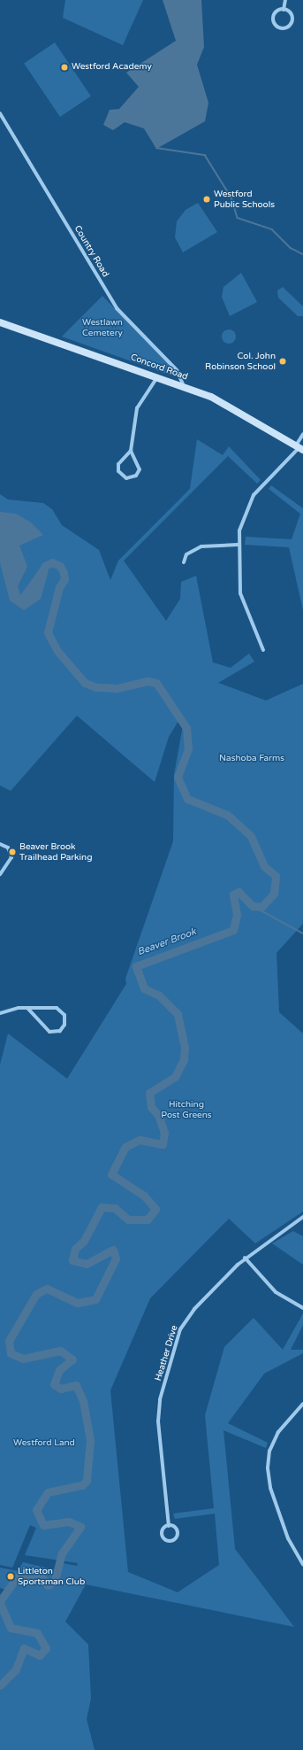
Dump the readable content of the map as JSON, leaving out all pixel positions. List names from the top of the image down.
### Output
{
  "streets": {
    "main road": ["Concord Road"],
    "street": ["Country Road", "Heather Drive"]
  },
  "crossings": [
    ["Country Road", "Concord Road"]
  ],
  "water": ["Beaver Brook"],
  "parks": [
    "Westlawn Cemetery",
    "Nashoba Farms",
    "Hitching Post Greens",
    "Westford Land"
  ],
  "places": [
    "Westford Academy",
    "Westford Public Schools",
    "Col. John Robinson School",
    "Beaver Brook Trailhead Parking",
    "Littleton Sportsman Club"
  ]
}
